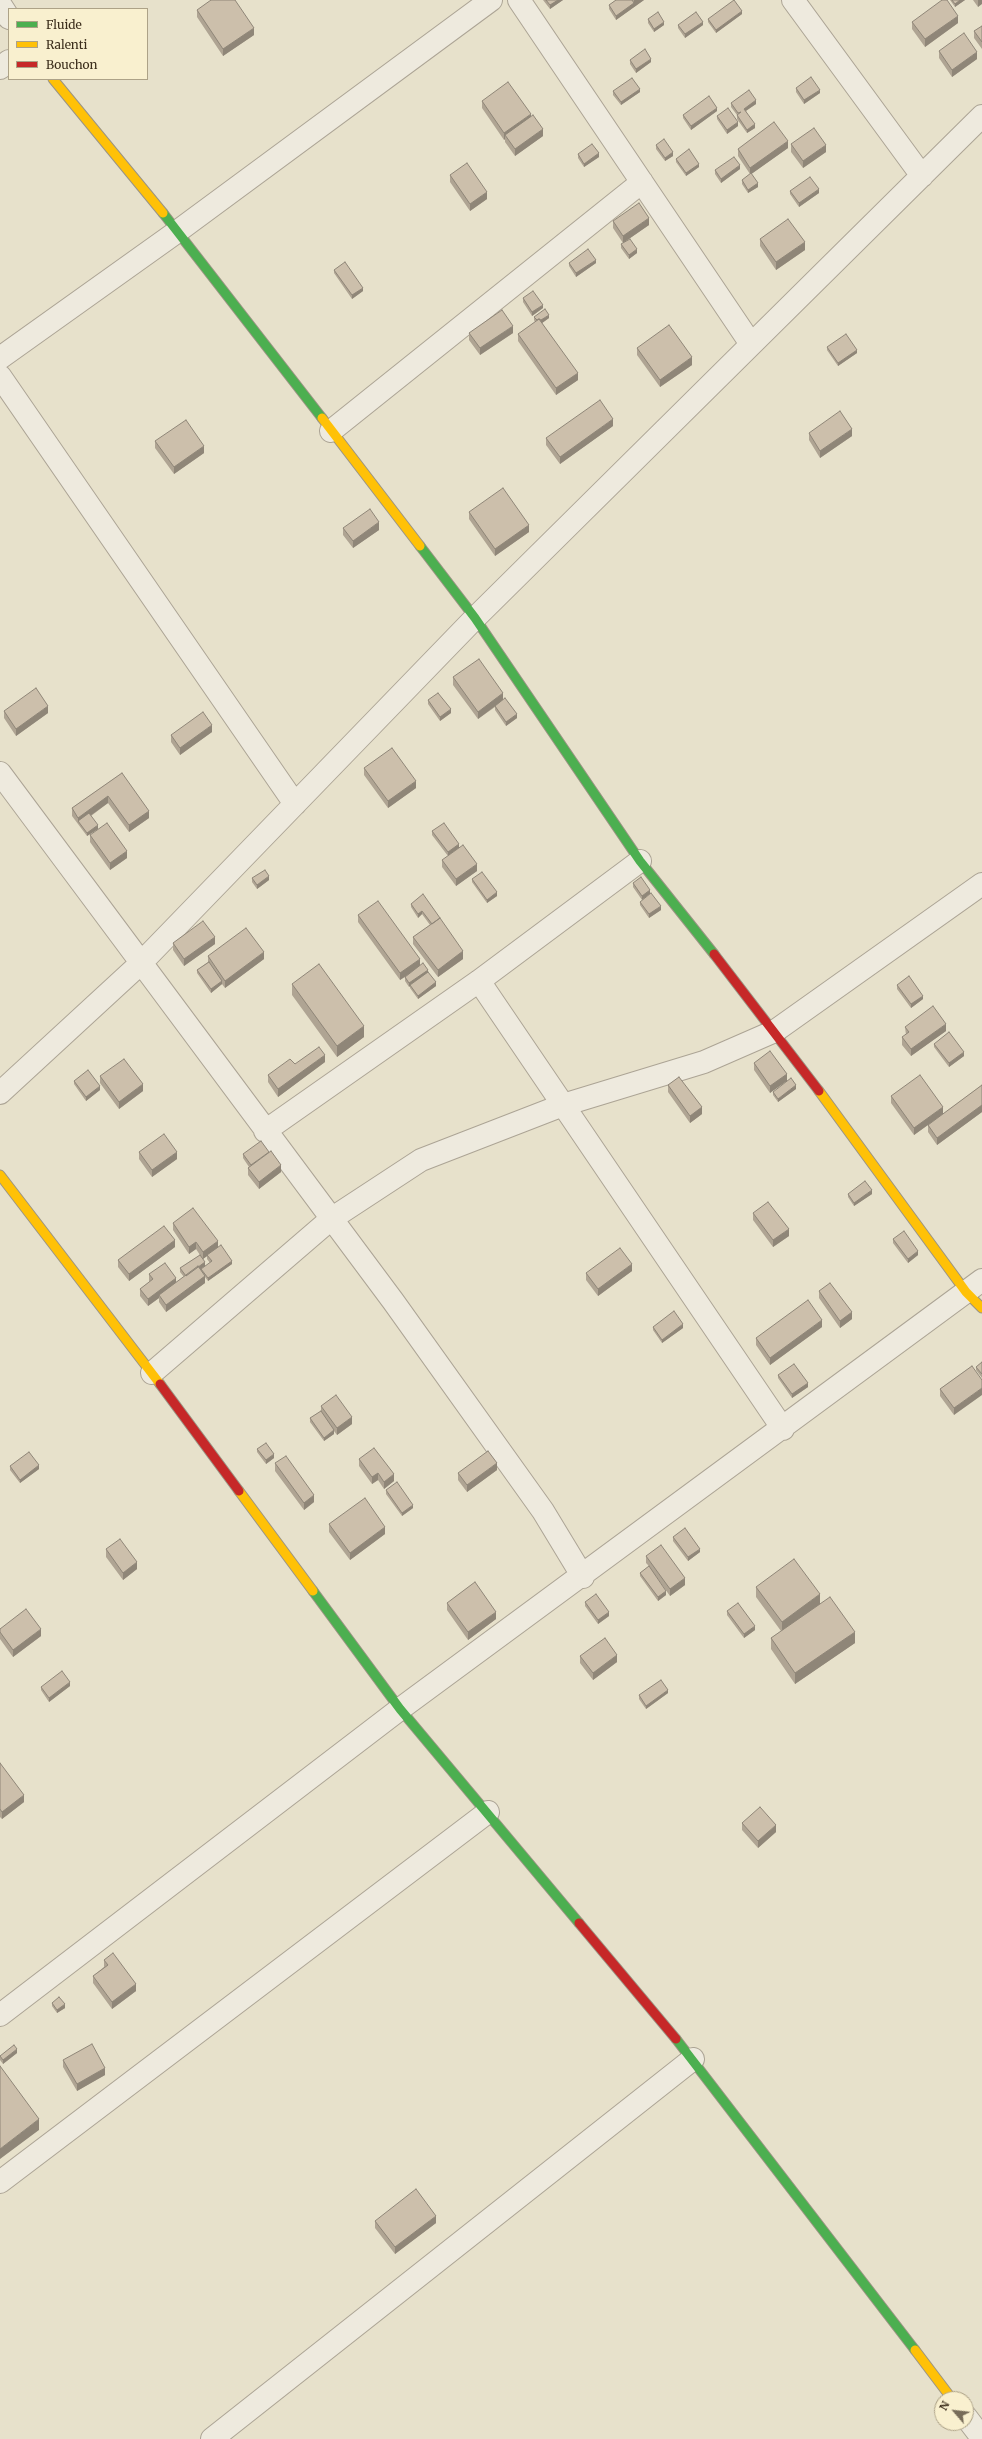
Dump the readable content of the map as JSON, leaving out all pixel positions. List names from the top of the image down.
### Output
{
  "legend": ["Fluide", "Ralenti", "Bouchon"],
  "north": "top left"
}
